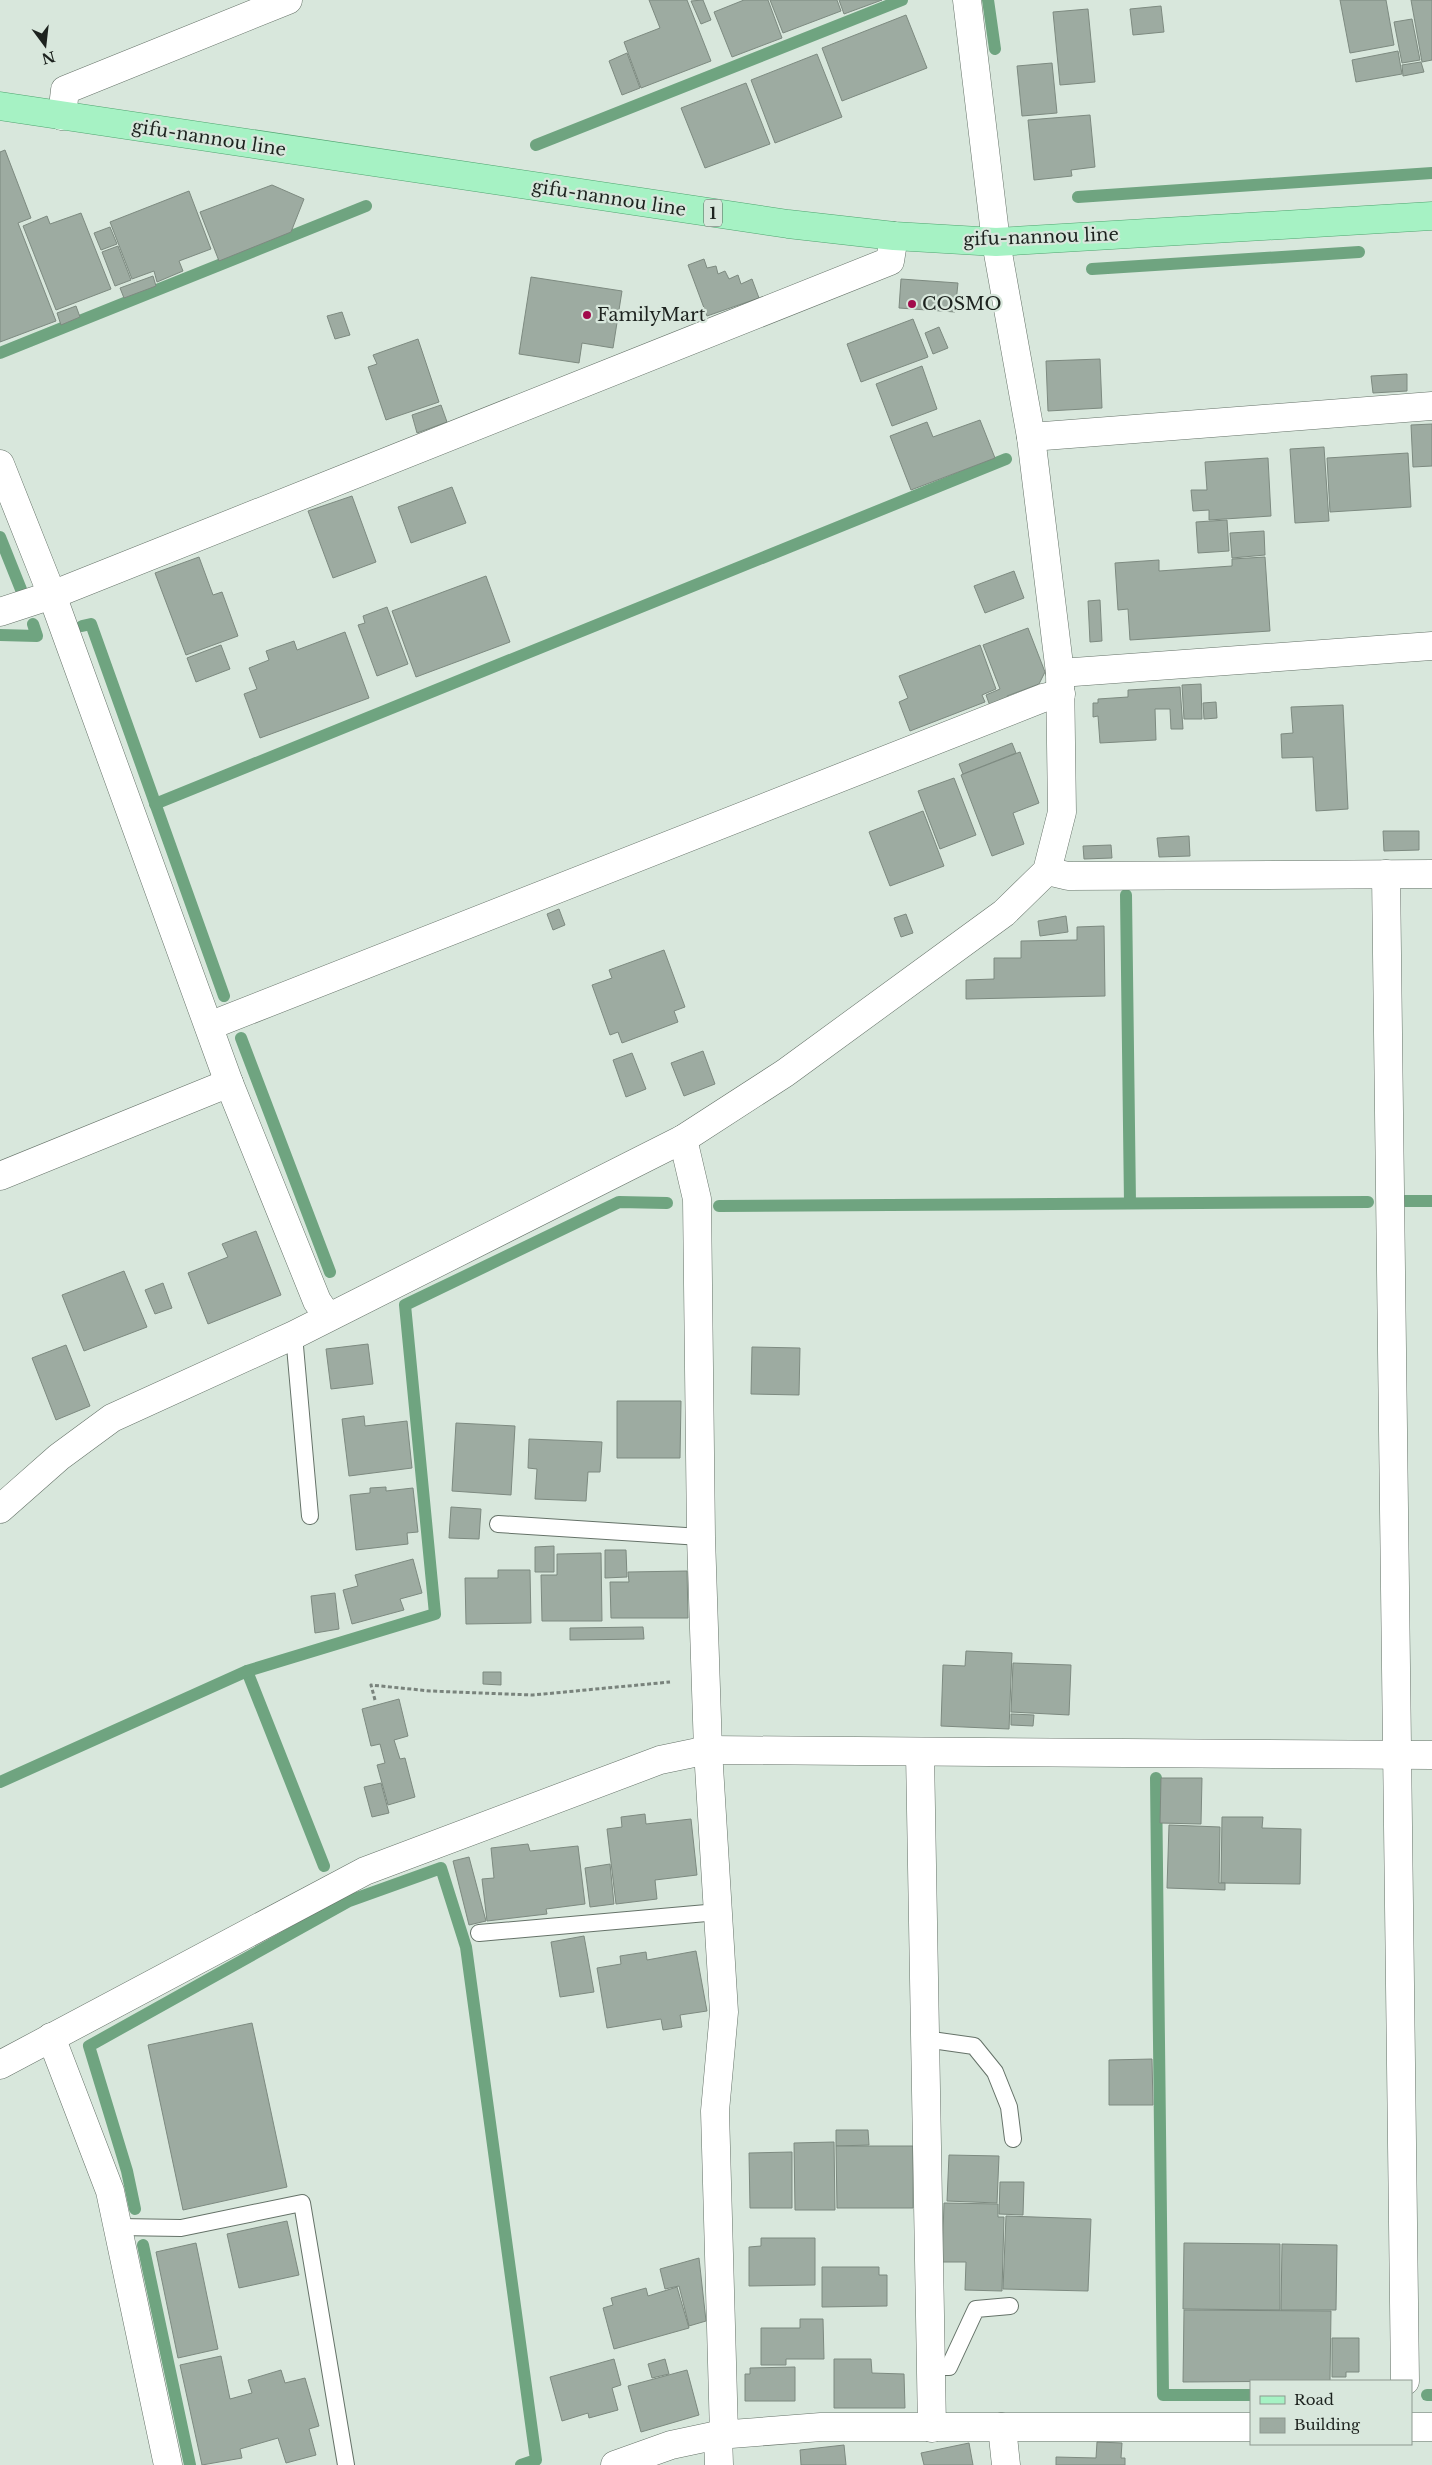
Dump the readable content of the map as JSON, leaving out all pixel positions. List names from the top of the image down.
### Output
{
  "streets": {
    "main road": ["gifu-nannou line", "1"]
  },
  "places": ["COSMO", "FamilyMart"],
  "legend": ["Road", "Building"],
  "north": "bottom"
}
